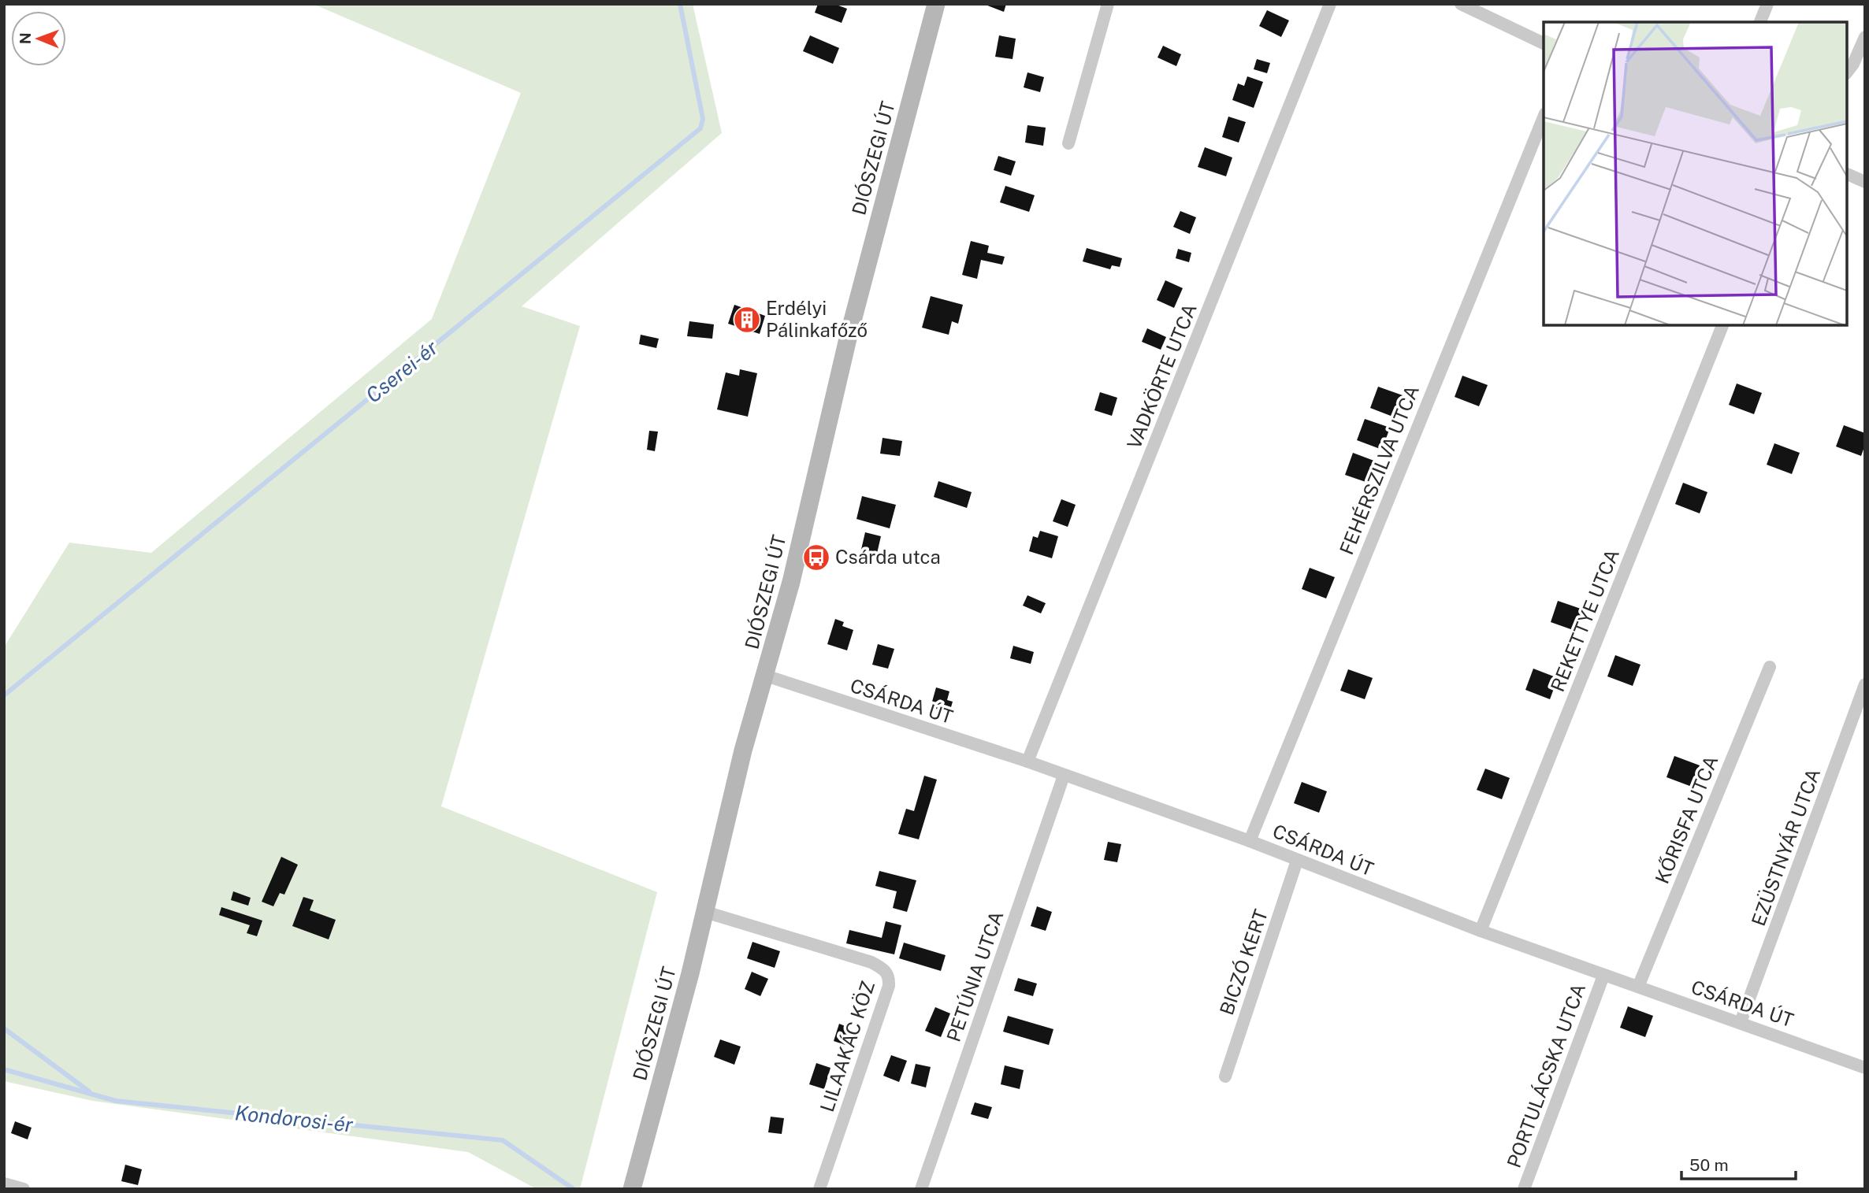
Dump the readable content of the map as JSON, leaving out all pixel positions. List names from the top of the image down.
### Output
{
  "streets": {
    "main road": ["DIÓSZEGI ÚT"],
    "street": [
      "VADKÖRTE UTCA",
      "FEHÉRSZILVA UTCA",
      "REKETTYE UTCA",
      "CSÁRDA ÚT",
      "KŐRISFA UTCA",
      "EZÜSTNYÁR UTCA",
      "BICZÓ KERT",
      "PETÚNIA UTCA",
      "LILAAKÁC KÖZ",
      "PORTULÁCSKA UTCA"
    ]
  },
  "crossings": [
    ["DIÓSZEGI ÚT", "CSÁRDA ÚT"],
    ["DIÓSZEGI ÚT", "LILAAKÁC KÖZ"],
    ["VADKÖRTE UTCA", "CSÁRDA ÚT"],
    ["FEHÉRSZILVA UTCA", "CSÁRDA ÚT"],
    ["REKETTYE UTCA", "CSÁRDA ÚT"],
    ["CSÁRDA ÚT", "KŐRISFA UTCA"],
    ["CSÁRDA ÚT", "EZÜSTNYÁR UTCA"],
    ["CSÁRDA ÚT", "BICZÓ KERT"],
    ["CSÁRDA ÚT", "PETÚNIA UTCA"],
    ["CSÁRDA ÚT", "PORTULÁCSKA UTCA"]
  ],
  "water": ["Cserei-ér", "Kondorosi-ér"],
  "places": {
    "building": ["Erdélyi Pálinkafőző"],
    "bus stop": ["Csárda utca"]
  },
  "scale_bar": "50 m",
  "north": "left"
}
